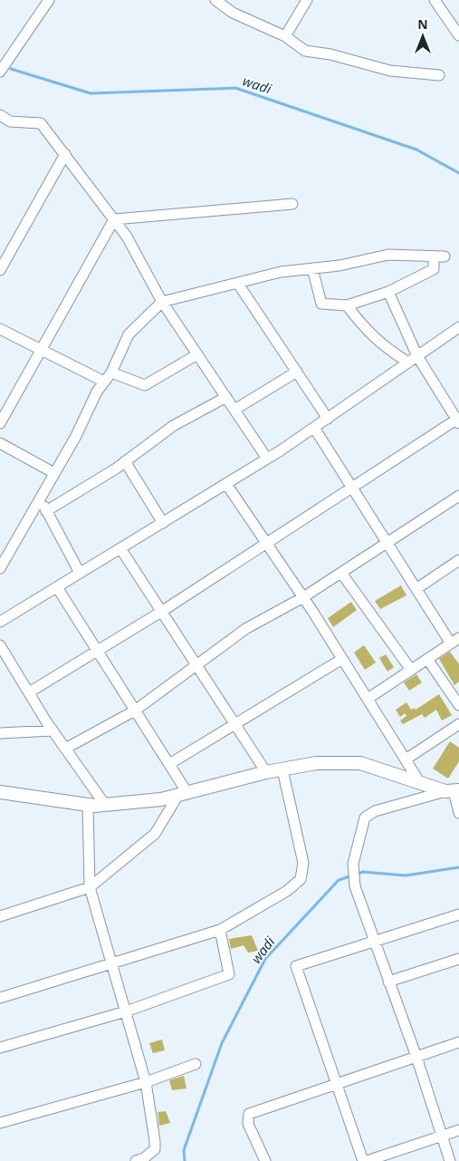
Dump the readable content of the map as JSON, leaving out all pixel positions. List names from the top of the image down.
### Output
{
  "water": ["wadi"],
  "north": "top"
}
